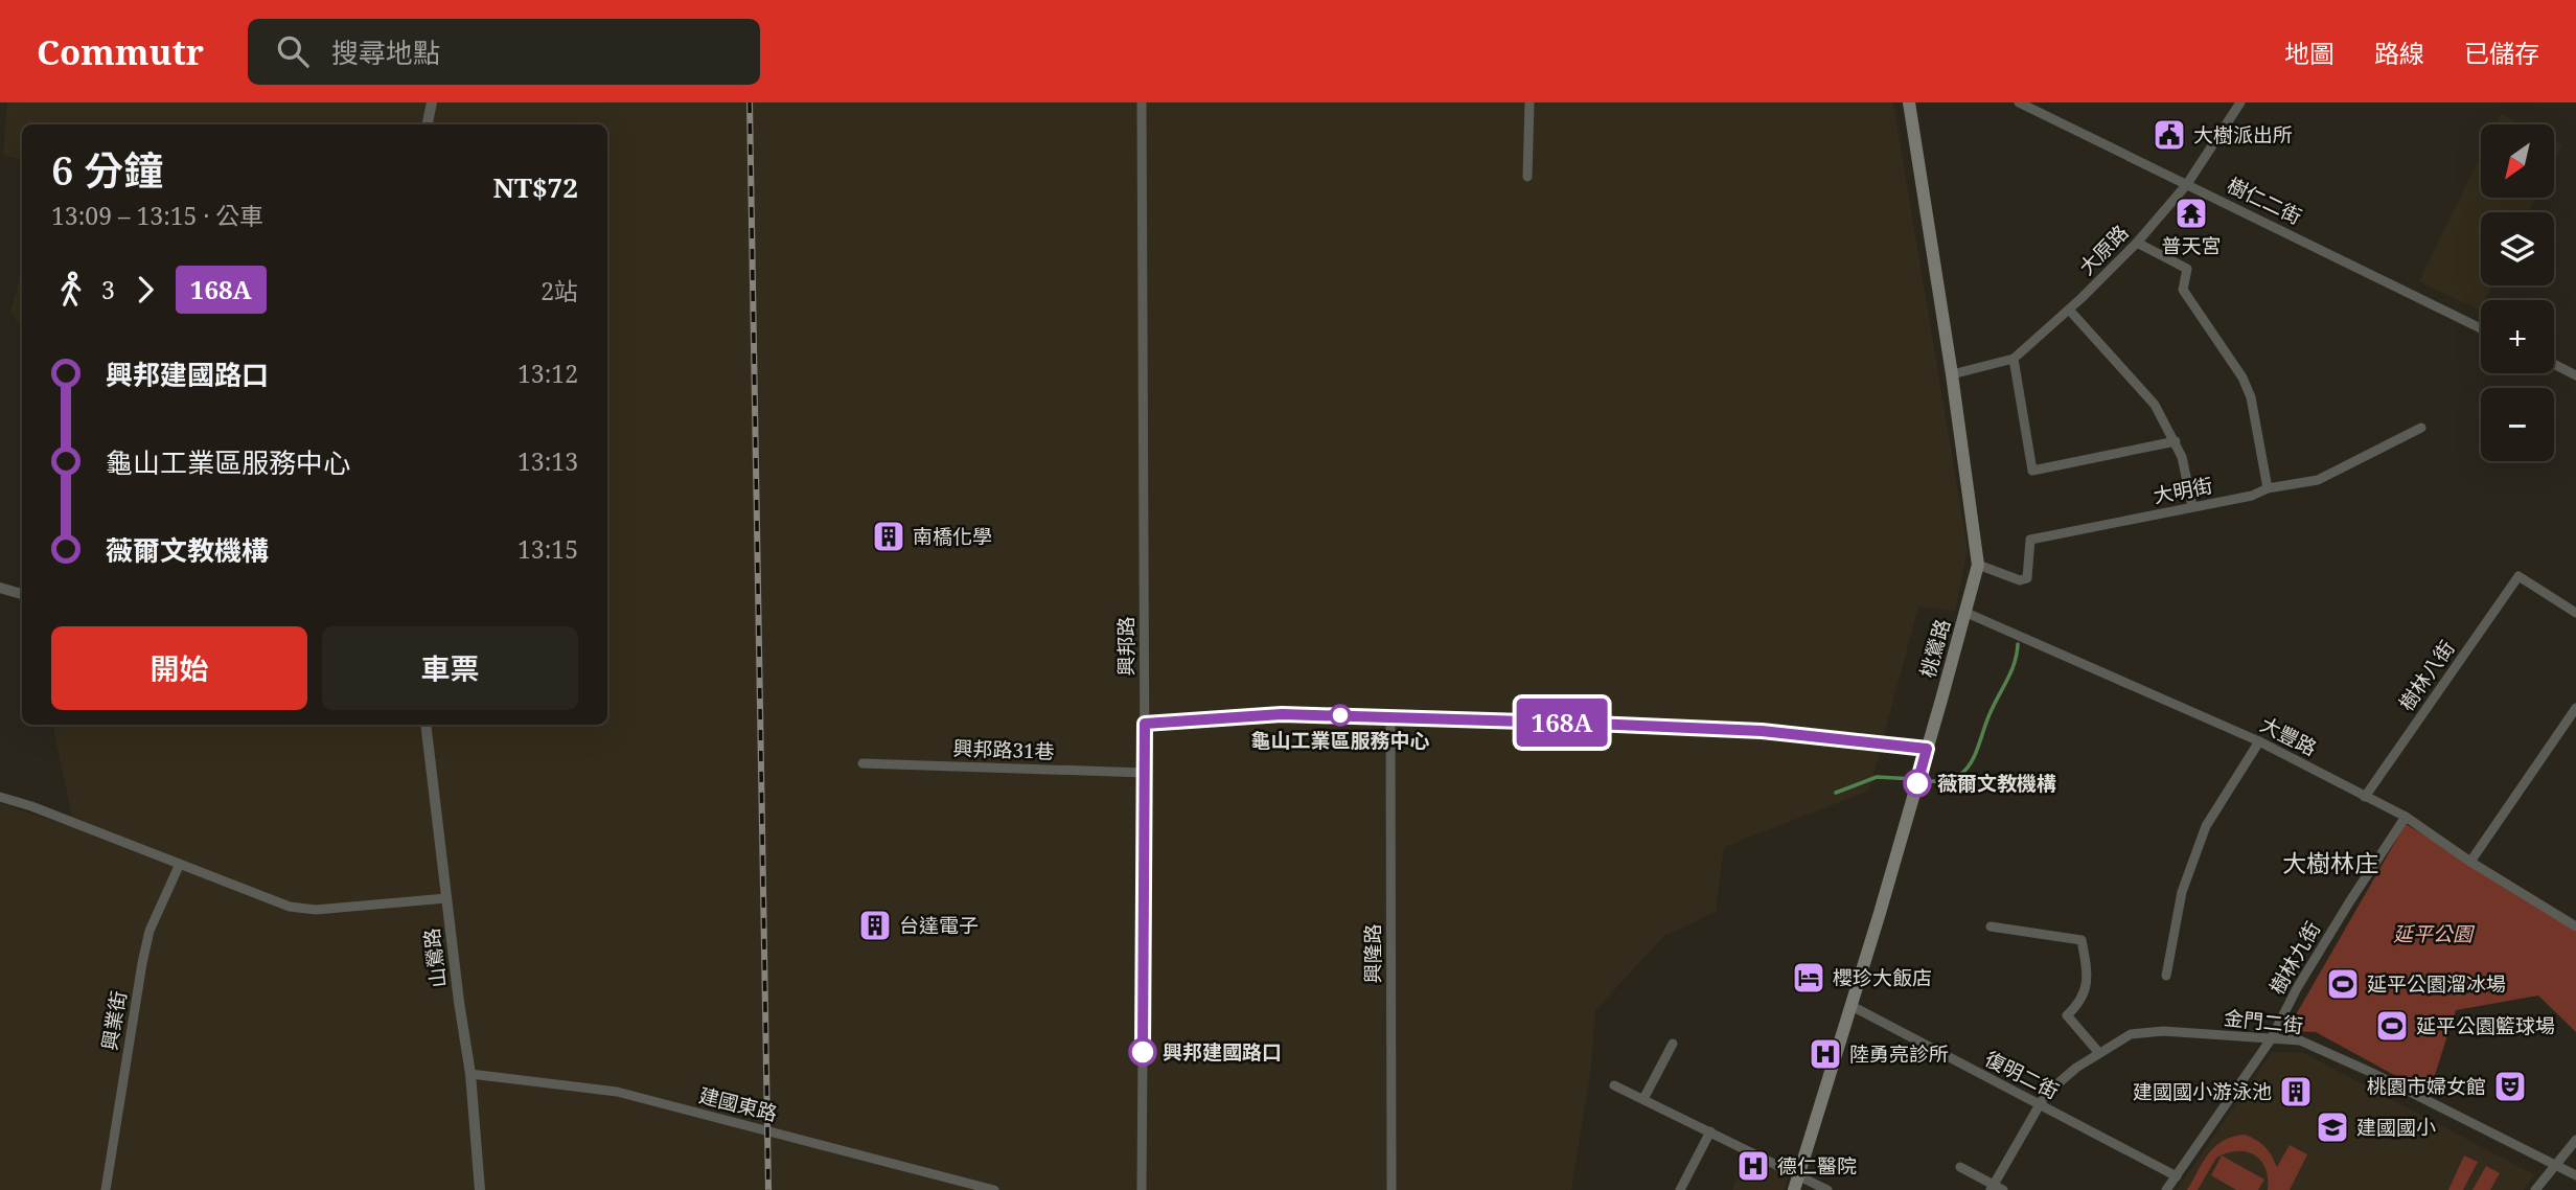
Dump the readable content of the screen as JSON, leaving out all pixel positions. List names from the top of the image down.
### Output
{
  "streets": {
    "main road": ["桃鶯路"],
    "street": [
      "樹仁二街",
      "大原路",
      "大明街",
      "興邦路",
      "樹林八街",
      "大豐路",
      "興邦路31巷",
      "興隆路",
      "山鶯路",
      "樹林九街",
      "興業街",
      "金門二街",
      "復明二街",
      "建國東路"
    ]
  },
  "crossings": [
    ["樹仁二街", "大原路"],
    ["大原路", "桃鶯路"],
    ["大明街", "桃鶯路"],
    ["興邦路", "興邦路31巷"],
    ["桃鶯路", "大豐路"],
    ["桃鶯路", "復明二街"],
    ["樹林八街", "大豐路"],
    ["大豐路", "樹林九街"],
    ["山鶯路", "建國東路"],
    ["樹林九街", "金門二街"],
    ["樹林九街", "復明二街"],
    ["金門二街", "復明二街"]
  ],
  "districts": ["大樹林庄"],
  "parks": ["延平公園"],
  "places": {
    "public building": ["大樹派出所"],
    "temple": ["普天宮"],
    "building": ["南橋化學", "台達電子", "建國國小游泳池"],
    "other": ["龜山工業區服務中心", "薇爾文教機構", "興邦建國路口"],
    "hotel": ["櫻珍大飯店"],
    "sports": ["延平公園溜冰場", "延平公園籃球場"],
    "hospital": ["陸勇亮診所", "德仁醫院"],
    "theatre": ["桃園市婦女館"],
    "school or university": ["建國國小"]
  },
  "lines": ["bus line 168A"],
  "north": "bottom left",
  "page": {
    "header": "Commutr",
    "search": "搜尋地點",
    "nav": ["地圖", "路線", "已儲存"],
    "on_map": "168A",
    "map_buttons": ["+", "−"],
    "heading": ["6 分鐘", "13:09 – 13:15 · 公車", "NT$72"],
    "legs": ["3", "168A", "2站"],
    "list": [
      {
        "name": "興邦建國路口",
        "value": "13:12"
      },
      {
        "name": "龜山工業區服務中心",
        "value": "13:13"
      },
      {
        "name": "薇爾文教機構",
        "value": "13:15"
      }
    ],
    "buttons": ["開始", "車票"]
  }
}
